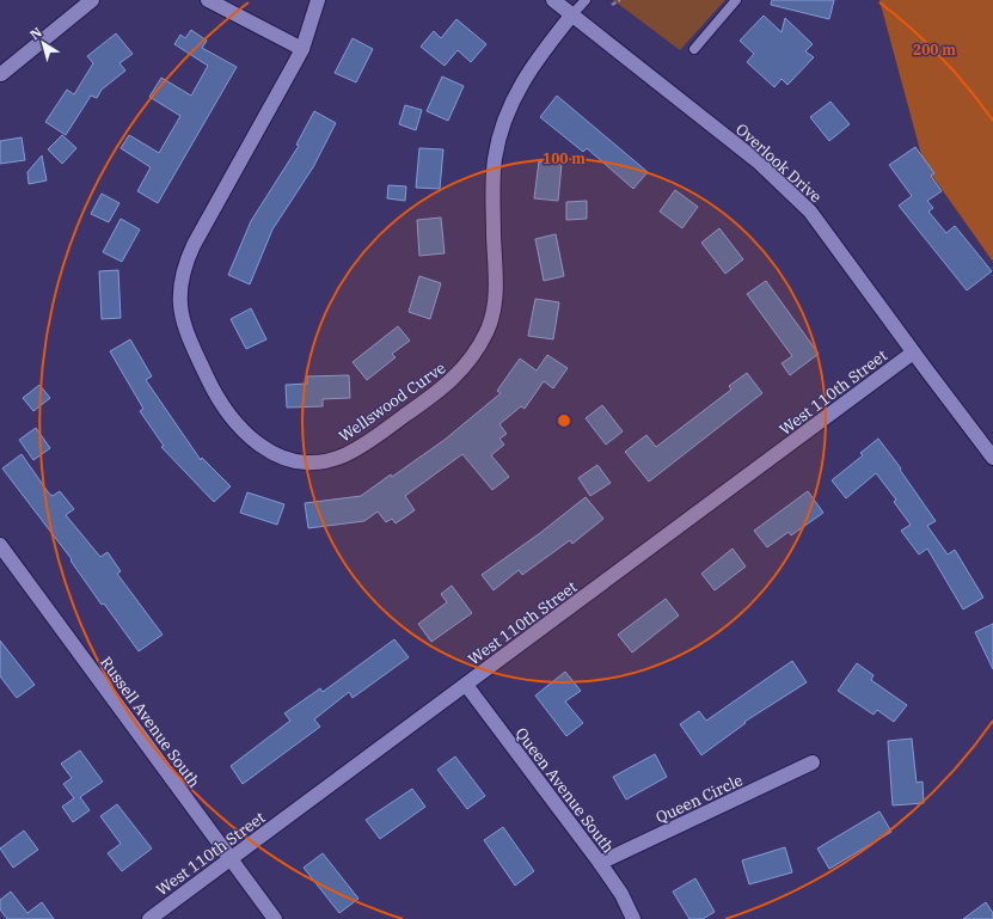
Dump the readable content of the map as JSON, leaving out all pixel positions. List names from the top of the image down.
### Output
{
  "streets": {
    "street": [
      "Overlook Drive",
      "West 110th Street",
      "Wellswood Curve",
      "Russell Avenue South",
      "Queen Avenue South",
      "Queen Circle"
    ]
  },
  "crossings": [
    ["Overlook Drive", "West 110th Street"],
    ["Overlook Drive", "Wellswood Curve"],
    ["West 110th Street", "Russell Avenue South"],
    ["West 110th Street", "Queen Avenue South"],
    ["Queen Avenue South", "Queen Circle"]
  ],
  "north": "top left",
  "rings": ["200 m", "100 m"]
}
